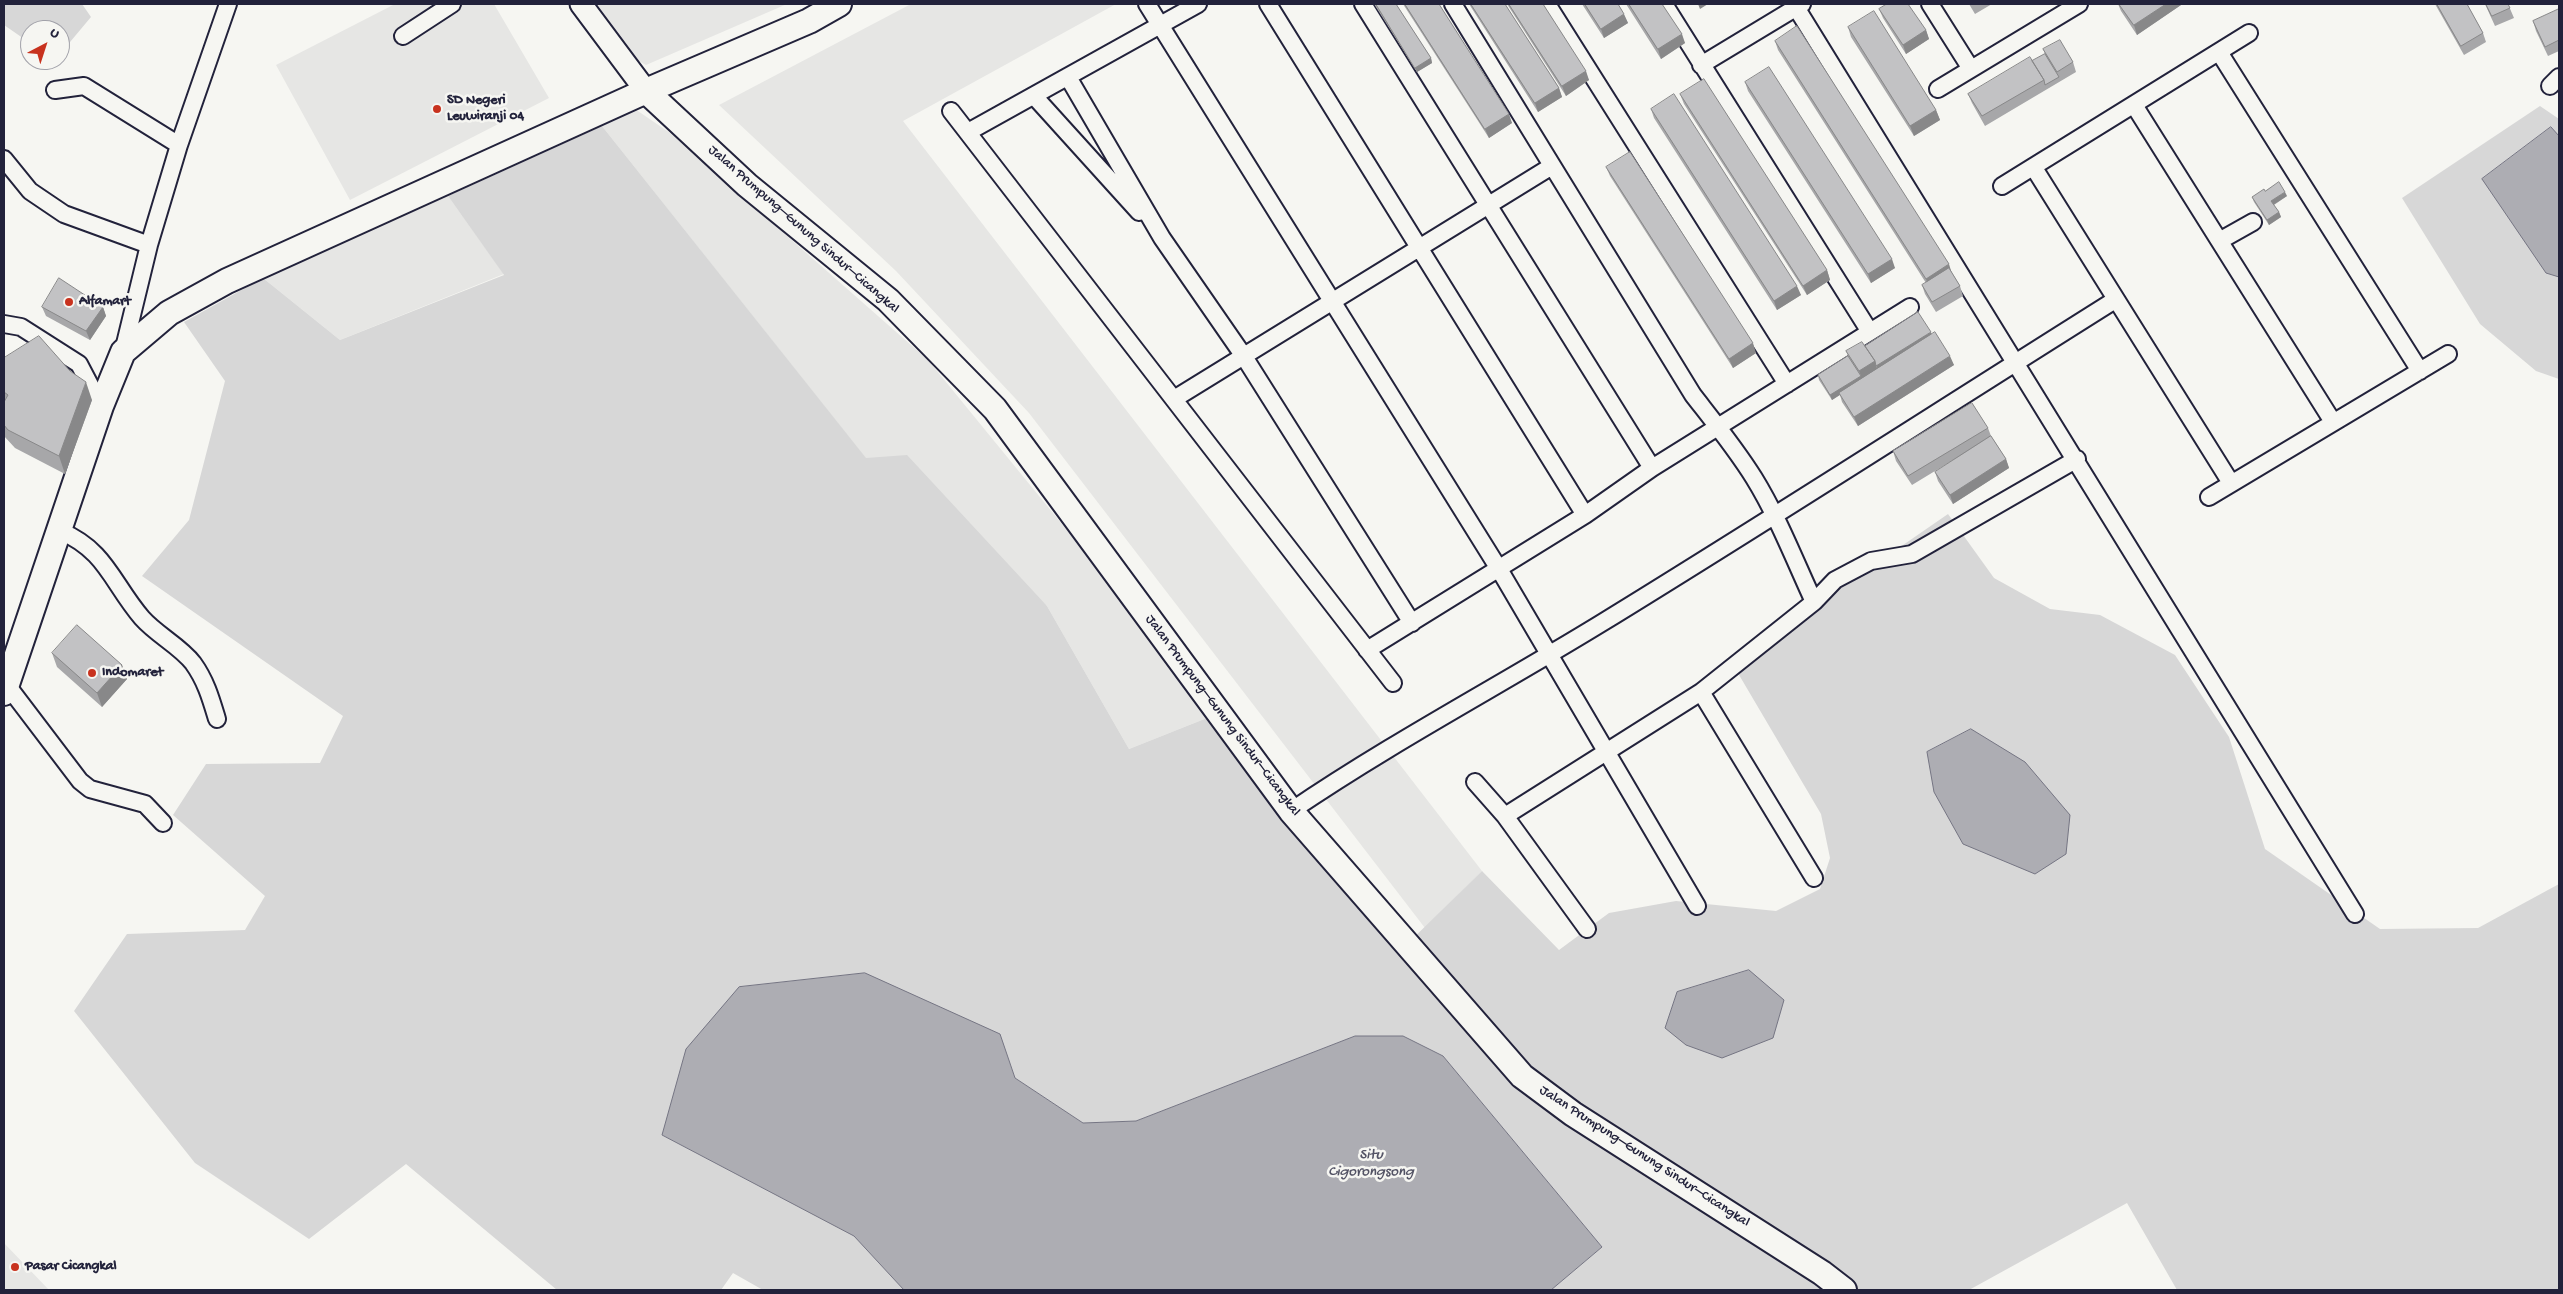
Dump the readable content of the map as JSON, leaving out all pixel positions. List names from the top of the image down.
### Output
{
  "streets": {
    "main road": ["Jalan Prumpung–Gunung Sindur–Cicangkal"]
  },
  "water": ["Situ Cigorongsong"],
  "places": [
    "SD Negeri Leuwiranji 04",
    "Alfamart",
    "Indomaret",
    "Pasar Cicangkal"
  ],
  "north": "top right"
}
